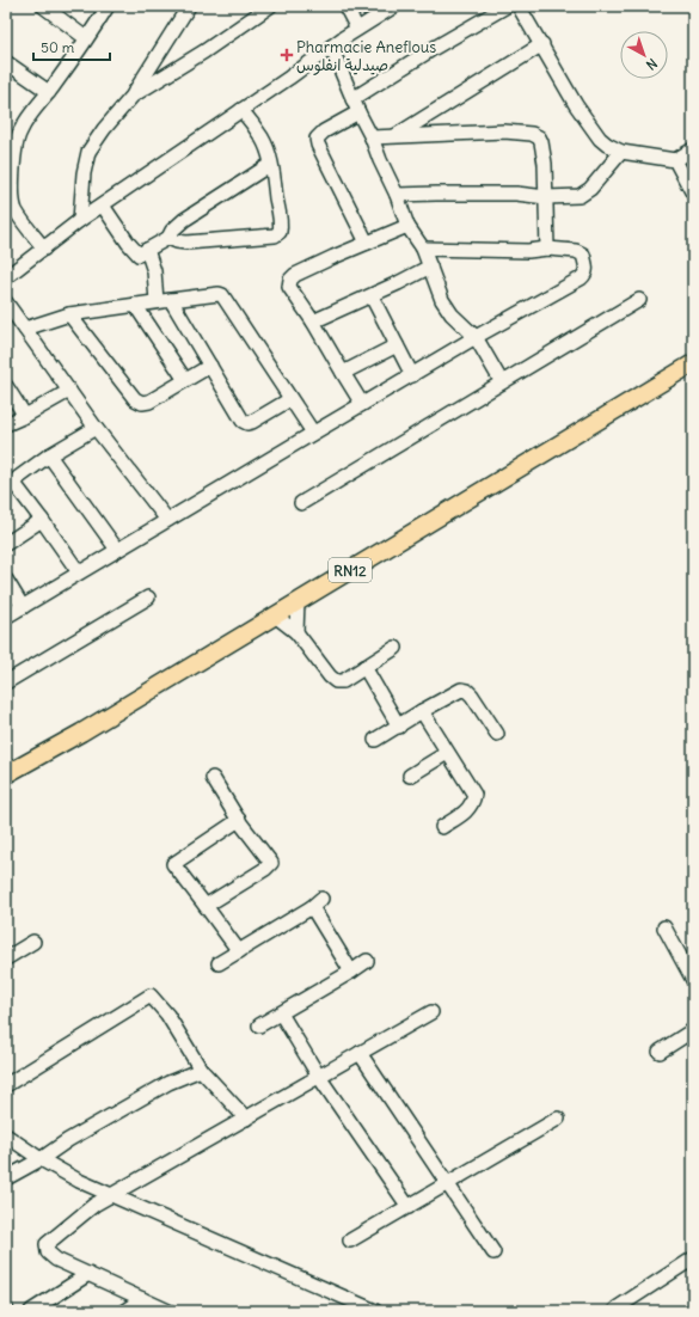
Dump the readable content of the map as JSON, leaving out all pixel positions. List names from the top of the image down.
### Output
{
  "streets": {
    "main road": ["RN12"]
  },
  "places": {
    "health": ["Pharmacie Aneflous صيدلية انفلوس"]
  },
  "scale_bar": "50 m",
  "north": "bottom right"
}
